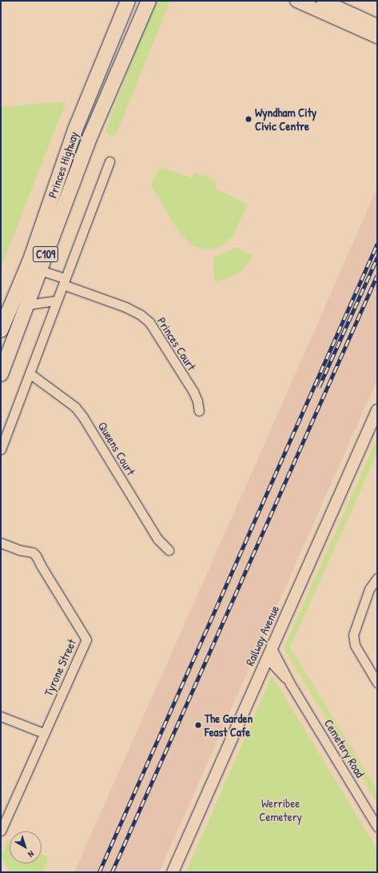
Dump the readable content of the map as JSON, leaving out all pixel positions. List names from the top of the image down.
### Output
{
  "streets": {
    "highway": ["Princes Highway", "C109"],
    "street": [
      "Princes Court",
      "Queens Court",
      "Railway Avenue",
      "Tyrone Street",
      "Cemetery Road"
    ]
  },
  "crossings": [
    ["Railway Avenue", "Cemetery Road"]
  ],
  "parks": ["Werribee Cemetery"],
  "places": ["Wyndham City Civic Centre", "The Garden Feast Cafe"],
  "north": "bottom right"
}
